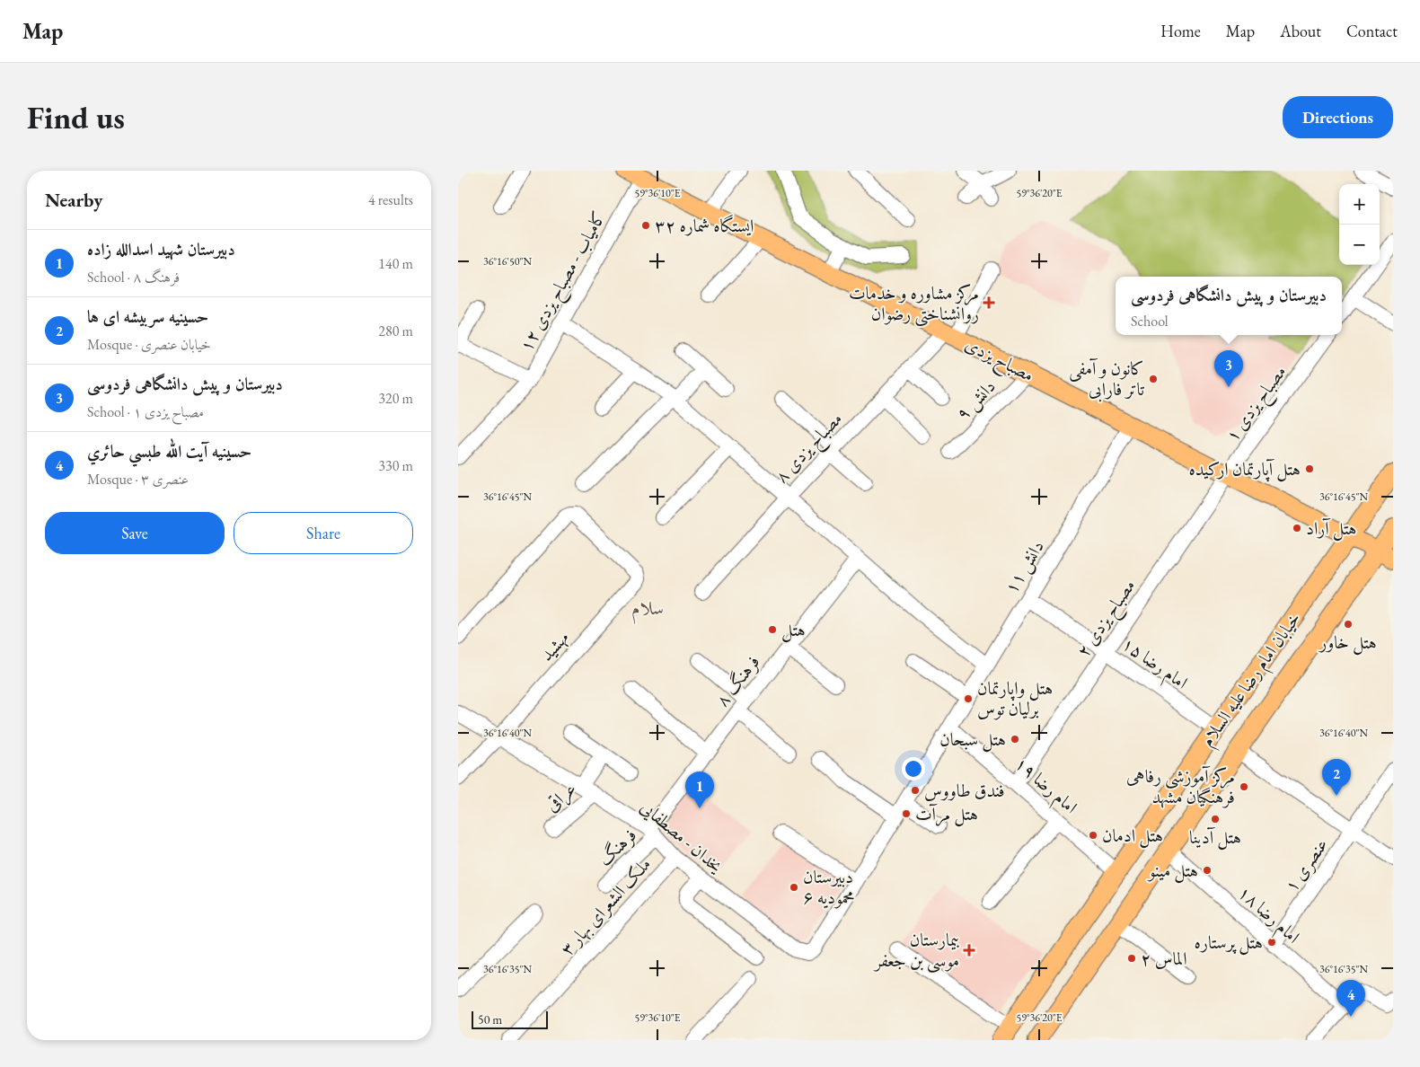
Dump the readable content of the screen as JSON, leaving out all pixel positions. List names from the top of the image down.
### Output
{
  "streets": {
    "main road": ["مصباح یزدی", "خیابان امام رضا علیه السلام"],
    "street": [
      "کامیاب - مصباح یزدی ۱۲",
      "دانش ۹",
      "مصباح یزدی ۱",
      "مصباح یزدی ۸",
      "دانش ۱۱",
      "مصباح یزدی ۲",
      "مهشید",
      "امام رضا ۱۵",
      "فرهنگ ۸",
      "امام رضا ۱۹",
      "عراقی",
      "یخدان - مصطفایی",
      "فرهنگ",
      "عنصری ۱",
      "ملک الشعرای بهار ۳",
      "امام رضا ۱۸"
    ]
  },
  "crossings": [
    ["کامیاب - مصباح یزدی ۱۲", "مصباح یزدی"],
    ["مصباح یزدی", "دانش ۹"],
    ["مصباح یزدی", "مصباح یزدی ۱"],
    ["مصباح یزدی", "مصباح یزدی ۸"],
    ["مصباح یزدی", "دانش ۱۱"],
    ["مصباح یزدی", "مصباح یزدی ۲"],
    ["مصباح یزدی", "خیابان امام رضا علیه السلام"],
    ["مصباح یزدی ۱", "مصباح یزدی ۲"],
    ["دانش ۱۱", "امام رضا ۱۵"],
    ["دانش ۱۱", "امام رضا ۱۹"],
    ["دانش ۱۱", "یخدان - مصطفایی"],
    ["مصباح یزدی ۲", "امام رضا ۱۵"],
    ["مصباح یزدی ۲", "امام رضا ۱۹"],
    ["مهشید", "یخدان - مصطفایی"],
    ["امام رضا ۱۵", "خیابان امام رضا علیه السلام"],
    ["خیابان امام رضا علیه السلام", "امام رضا ۱۹"],
    ["خیابان امام رضا علیه السلام", "امام رضا ۱۸"],
    ["فرهنگ ۸", "یخدان - مصطفایی"],
    ["فرهنگ ۸", "فرهنگ"],
    ["عراقی", "یخدان - مصطفایی"],
    ["یخدان - مصطفایی", "فرهنگ"],
    ["یخدان - مصطفایی", "ملک الشعرای بهار ۳"],
    ["عنصری ۱", "امام رضا ۱۸"]
  ],
  "districts": ["سلام"],
  "places": {
    "other": [
      "ایستگاه شماره ۳۲",
      "کانون و آمفی تاتر فارابی",
      "هتل آپارتمان ارکیده",
      "هتل آراد",
      "هتل خاور",
      "هتل",
      "هتل واپارتمان برلیان توس",
      "هتل سبحان",
      "مرکز آموزشی رفاهی فرهنگیان مشهد",
      "فندق طاووس",
      "هتل مرآت",
      "هتل آدینا",
      "هتل ادمان",
      "هتل مینو",
      "دبیرستان محمودیه ۶",
      "هتل پرستاره",
      "الماس ۲"
    ],
    "health": ["مرکز مشاوره و خدمات روانشناختی رضوان", "بیمارستان موسی بن جعفر"]
  },
  "scale_bar": "50 m",
  "page": {
    "header": "Map",
    "nav": [
      "Home",
      "Map",
      "About",
      "Contact"
    ],
    "buttons": [
      "Directions",
      ["Save", "Share"]
    ],
    "title": "Find us",
    "heading": ["Nearby", "4 results"],
    "map_buttons": ["+", "−"],
    "list": [
      {
        "mark": "1",
        "name": "دبیرستان شهید اسدالله زاده",
        "note": "School · فرهنگ ۸",
        "value": "140 m"
      },
      {
        "mark": "2",
        "name": "حسینیه سربیشه ای ها",
        "note": "Mosque · خیابان عنصری",
        "value": "280 m"
      },
      {
        "mark": "3",
        "name": "دبیرستان و پیش دانشگاهی فردوسی",
        "note": "School · مصباح یزدی ۱",
        "value": "320 m"
      },
      {
        "mark": "4",
        "name": "حسينيه آيت الله طبسي حائري",
        "note": "Mosque · عنصری ۳",
        "value": "330 m"
      }
    ],
    "popup": ["دبیرستان و پیش دانشگاهی فردوسی", "School"],
    "pins": [
      "3",
      "2",
      "1",
      "4"
    ],
    "scale": "50 m"
  },
  "coordinates": [
    "59°36'10\"E",
    "59°36'20\"E",
    "36°16'50\"N",
    "36°16'45\"N",
    "36°16'40\"N",
    "36°16'35\"N"
  ]
}
